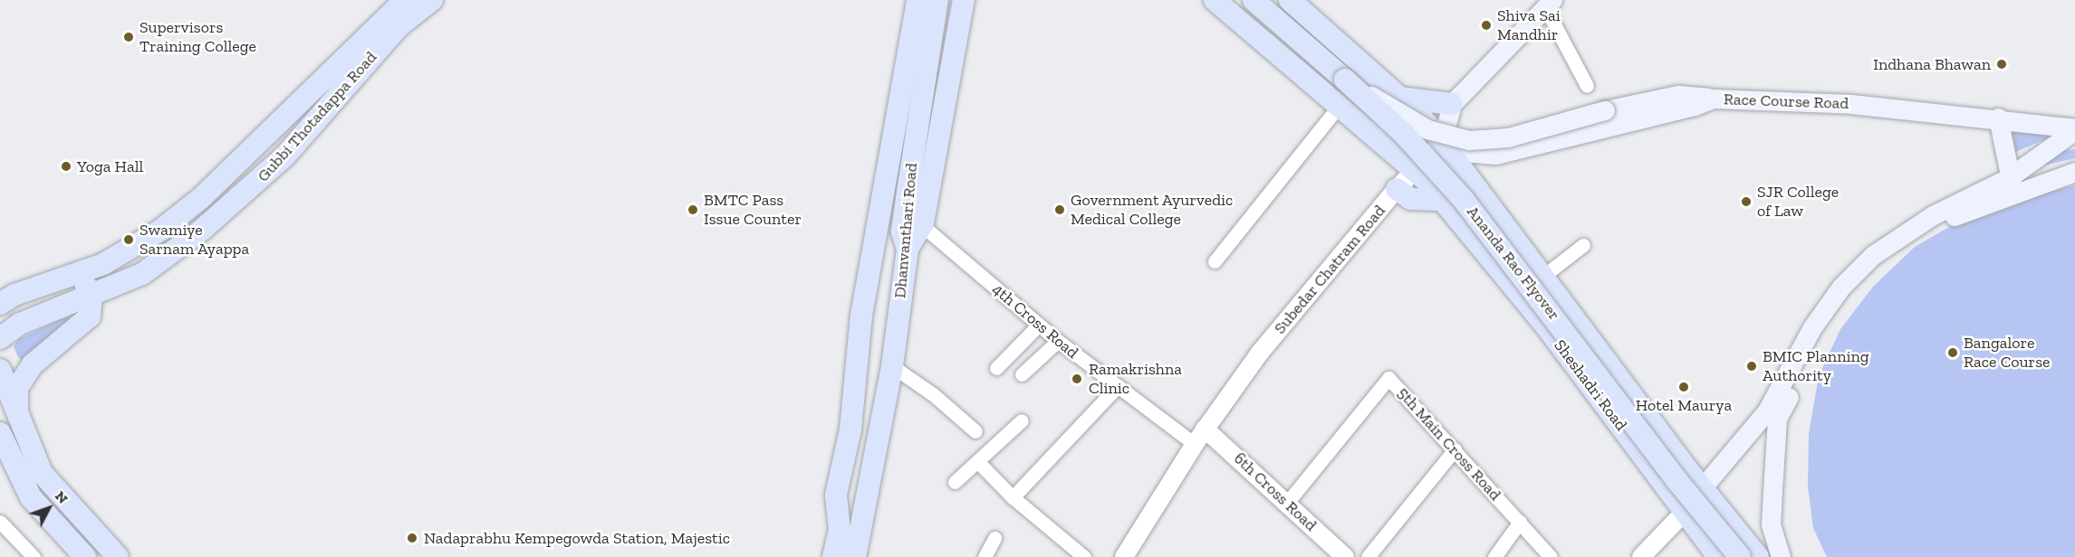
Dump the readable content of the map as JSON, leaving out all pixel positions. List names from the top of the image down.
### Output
{
  "streets": {
    "main road": [
      "Race Course Road",
      "Gubbi Thotadappa Road",
      "Dhanvanthari Road",
      "Ananda Rao Flyover",
      "Sheshadri Road"
    ],
    "street": [
      "Subedar Chatram Road",
      "4th Cross Road",
      "5th Main Cross Road",
      "6th Cross Road"
    ]
  },
  "crossings": [
    ["Race Course Road", "Subedar Chatram Road"],
    ["Dhanvanthari Road", "4th Cross Road"],
    ["Subedar Chatram Road", "4th Cross Road"],
    ["Subedar Chatram Road", "Sheshadri Road"],
    ["Subedar Chatram Road", "6th Cross Road"],
    ["5th Main Cross Road", "6th Cross Road"]
  ],
  "places": [
    "Shiva Sai Mandhir",
    "Supervisors Training College",
    "Indhana Bhawan",
    "Yoga Hall",
    "SJR College of Law",
    "BMTC Pass Issue Counter",
    "Government Ayurvedic Medical College",
    "Swamiye Sarnam Ayappa",
    "Bangalore Race Course",
    "BMIC Planning Authority",
    "Ramakrishna Clinic",
    "Hotel Maurya",
    "Nadaprabhu Kempegowda Station, Majestic"
  ],
  "north": "top right"
}
